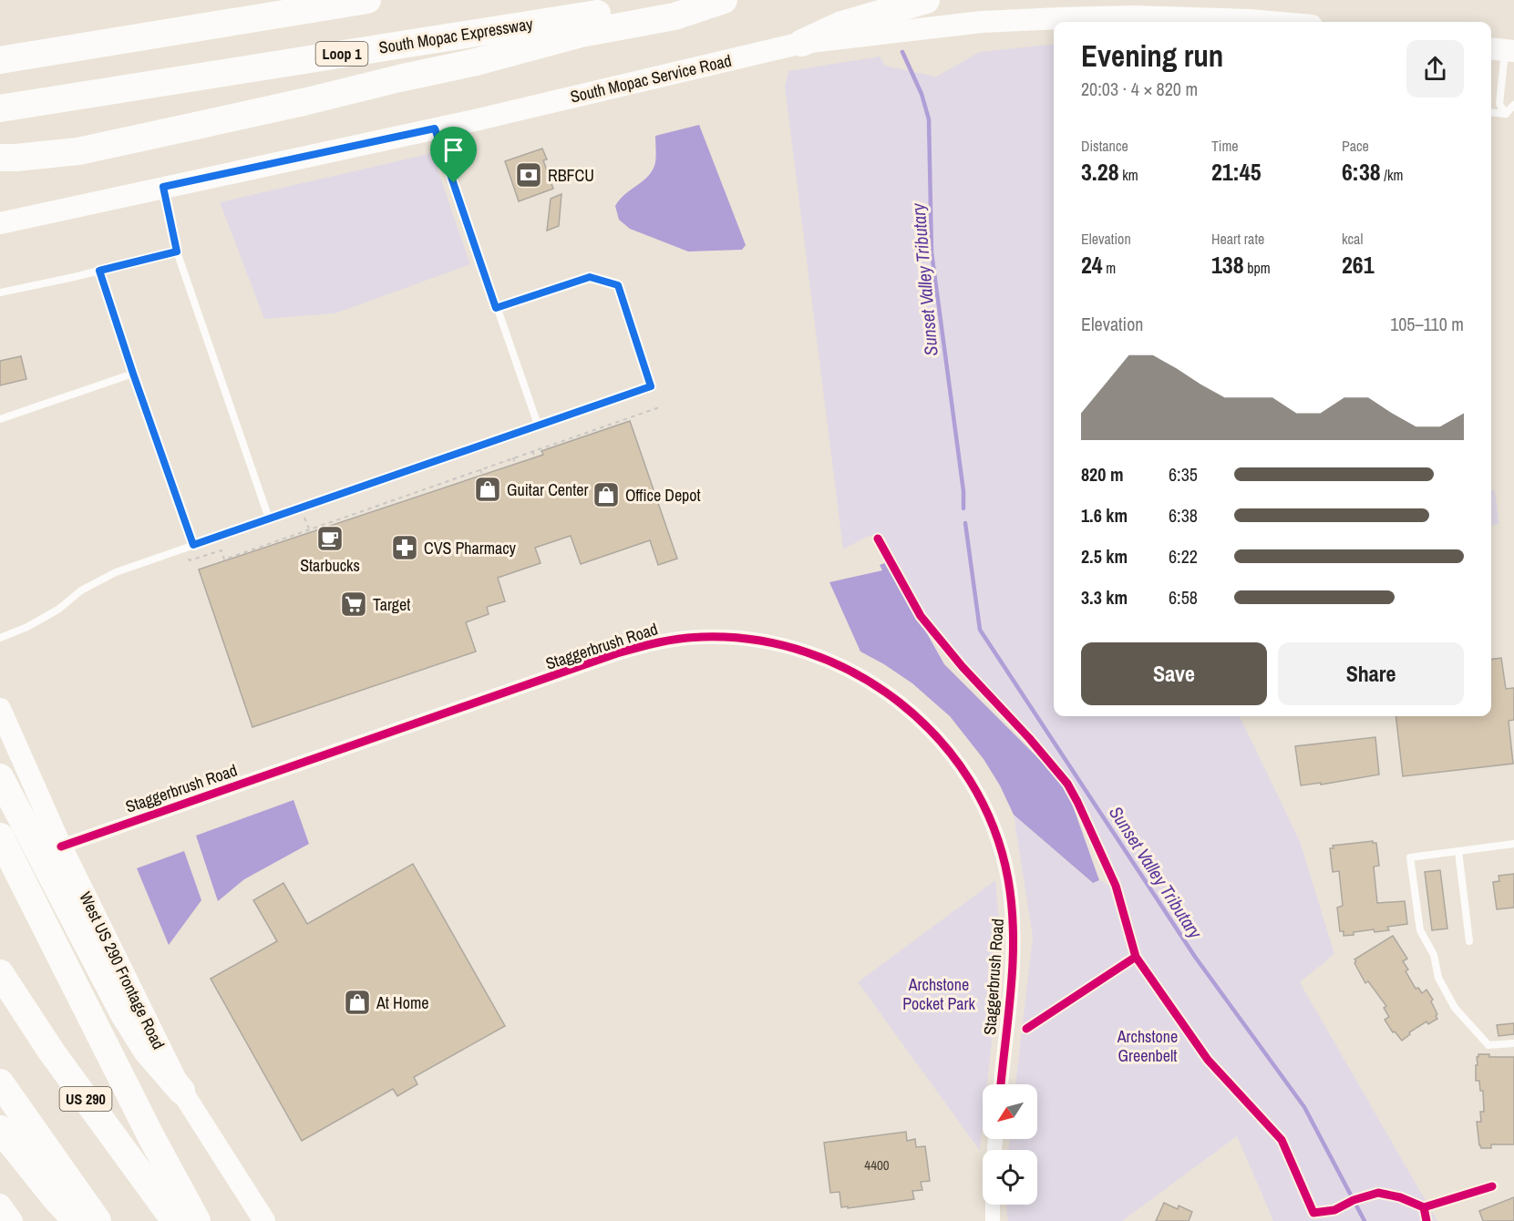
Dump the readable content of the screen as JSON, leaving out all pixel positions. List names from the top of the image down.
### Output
{
  "streets": {
    "highway": ["South Mopac Expressway", "Loop 1", "US 290"],
    "main road": ["South Mopac Service Road", "West US 290 Frontage Road"],
    "street": ["Staggerbrush Road"]
  },
  "crossings": [
    ["Staggerbrush Road", "West US 290 Frontage Road"]
  ],
  "water": ["Sunset Valley Tributary"],
  "parks": ["Archstone Pocket Park", "Archstone Greenbelt"],
  "places": {
    "bank": ["RBFCU"],
    "shop": ["Guitar Center", "Office Depot", "At Home"],
    "cafe": ["Starbucks"],
    "pharmacy": ["CVS Pharmacy"],
    "supermarket": ["Target"]
  },
  "house_numbers": ["4400"],
  "north": "bottom left",
  "page": {
    "heading": ["Evening run", "20:03 · 4 × 820 m"],
    "stats": [
      ["Distance", "3.28 km"],
      ["Time", "21:45"],
      ["Pace", "6:38 /km"],
      ["Elevation", "24 m"],
      ["Heart rate", "138 bpm"],
      ["kcal", "261"]
    ],
    "chart": ["Elevation", "105–110 m"],
    "list": [
      {
        "name": "820 m",
        "note": "6:35"
      },
      {
        "name": "1.6 km",
        "note": "6:38"
      },
      {
        "name": "2.5 km",
        "note": "6:22"
      },
      {
        "name": "3.3 km",
        "note": "6:58"
      }
    ],
    "buttons": ["Save", "Share"]
  }
}
